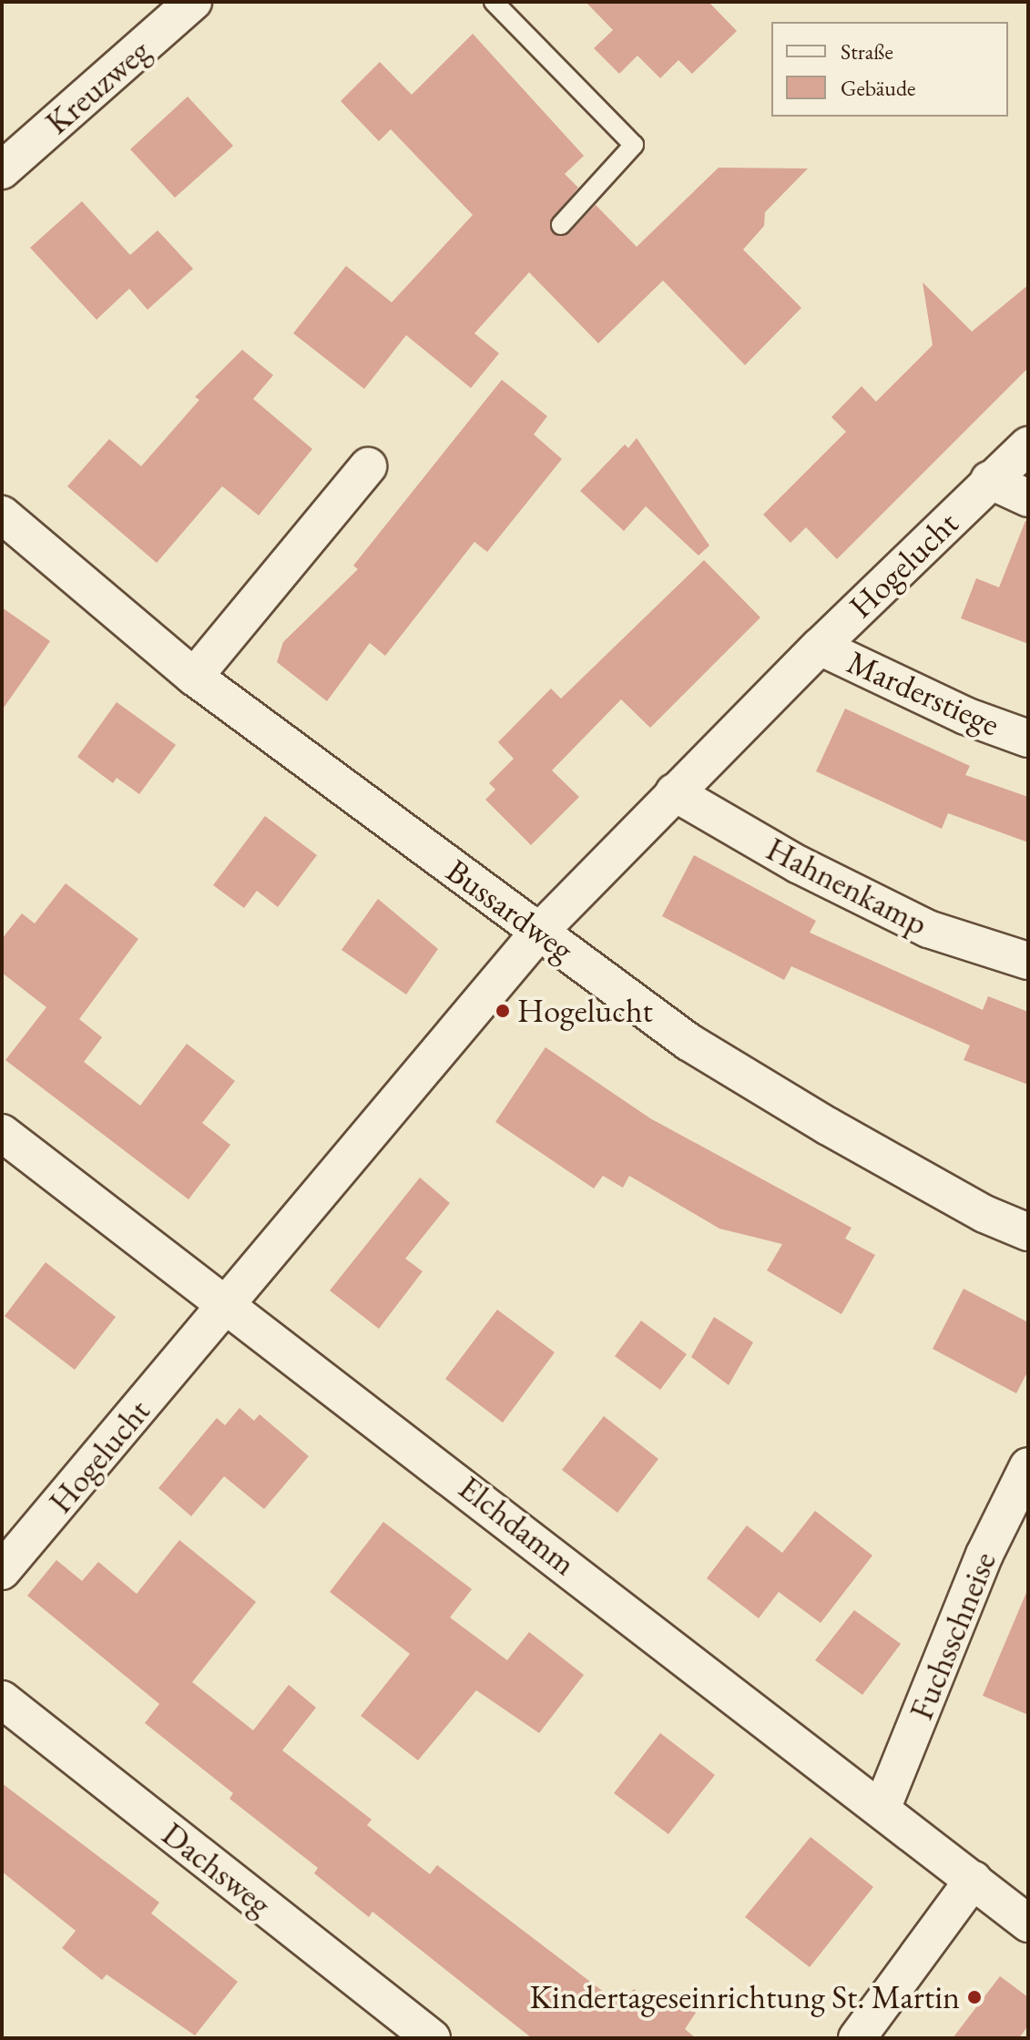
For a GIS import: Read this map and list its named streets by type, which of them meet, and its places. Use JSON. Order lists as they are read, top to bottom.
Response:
{
  "streets": {
    "street": [
      "Kreuzweg",
      "Hogelucht",
      "Marderstiege",
      "Hahnenkamp",
      "Bussardweg",
      "Elchdamm",
      "Fuchsschneise",
      "Dachsweg"
    ]
  },
  "crossings": [
    ["Hogelucht", "Marderstiege"],
    ["Hogelucht", "Hahnenkamp"],
    ["Hogelucht", "Bussardweg"],
    ["Hogelucht", "Elchdamm"],
    ["Elchdamm", "Fuchsschneise"]
  ],
  "places": ["Hogelucht", "Kindertageseinrichtung St. Martin"],
  "legend": ["Straße", "Gebäude"]
}
